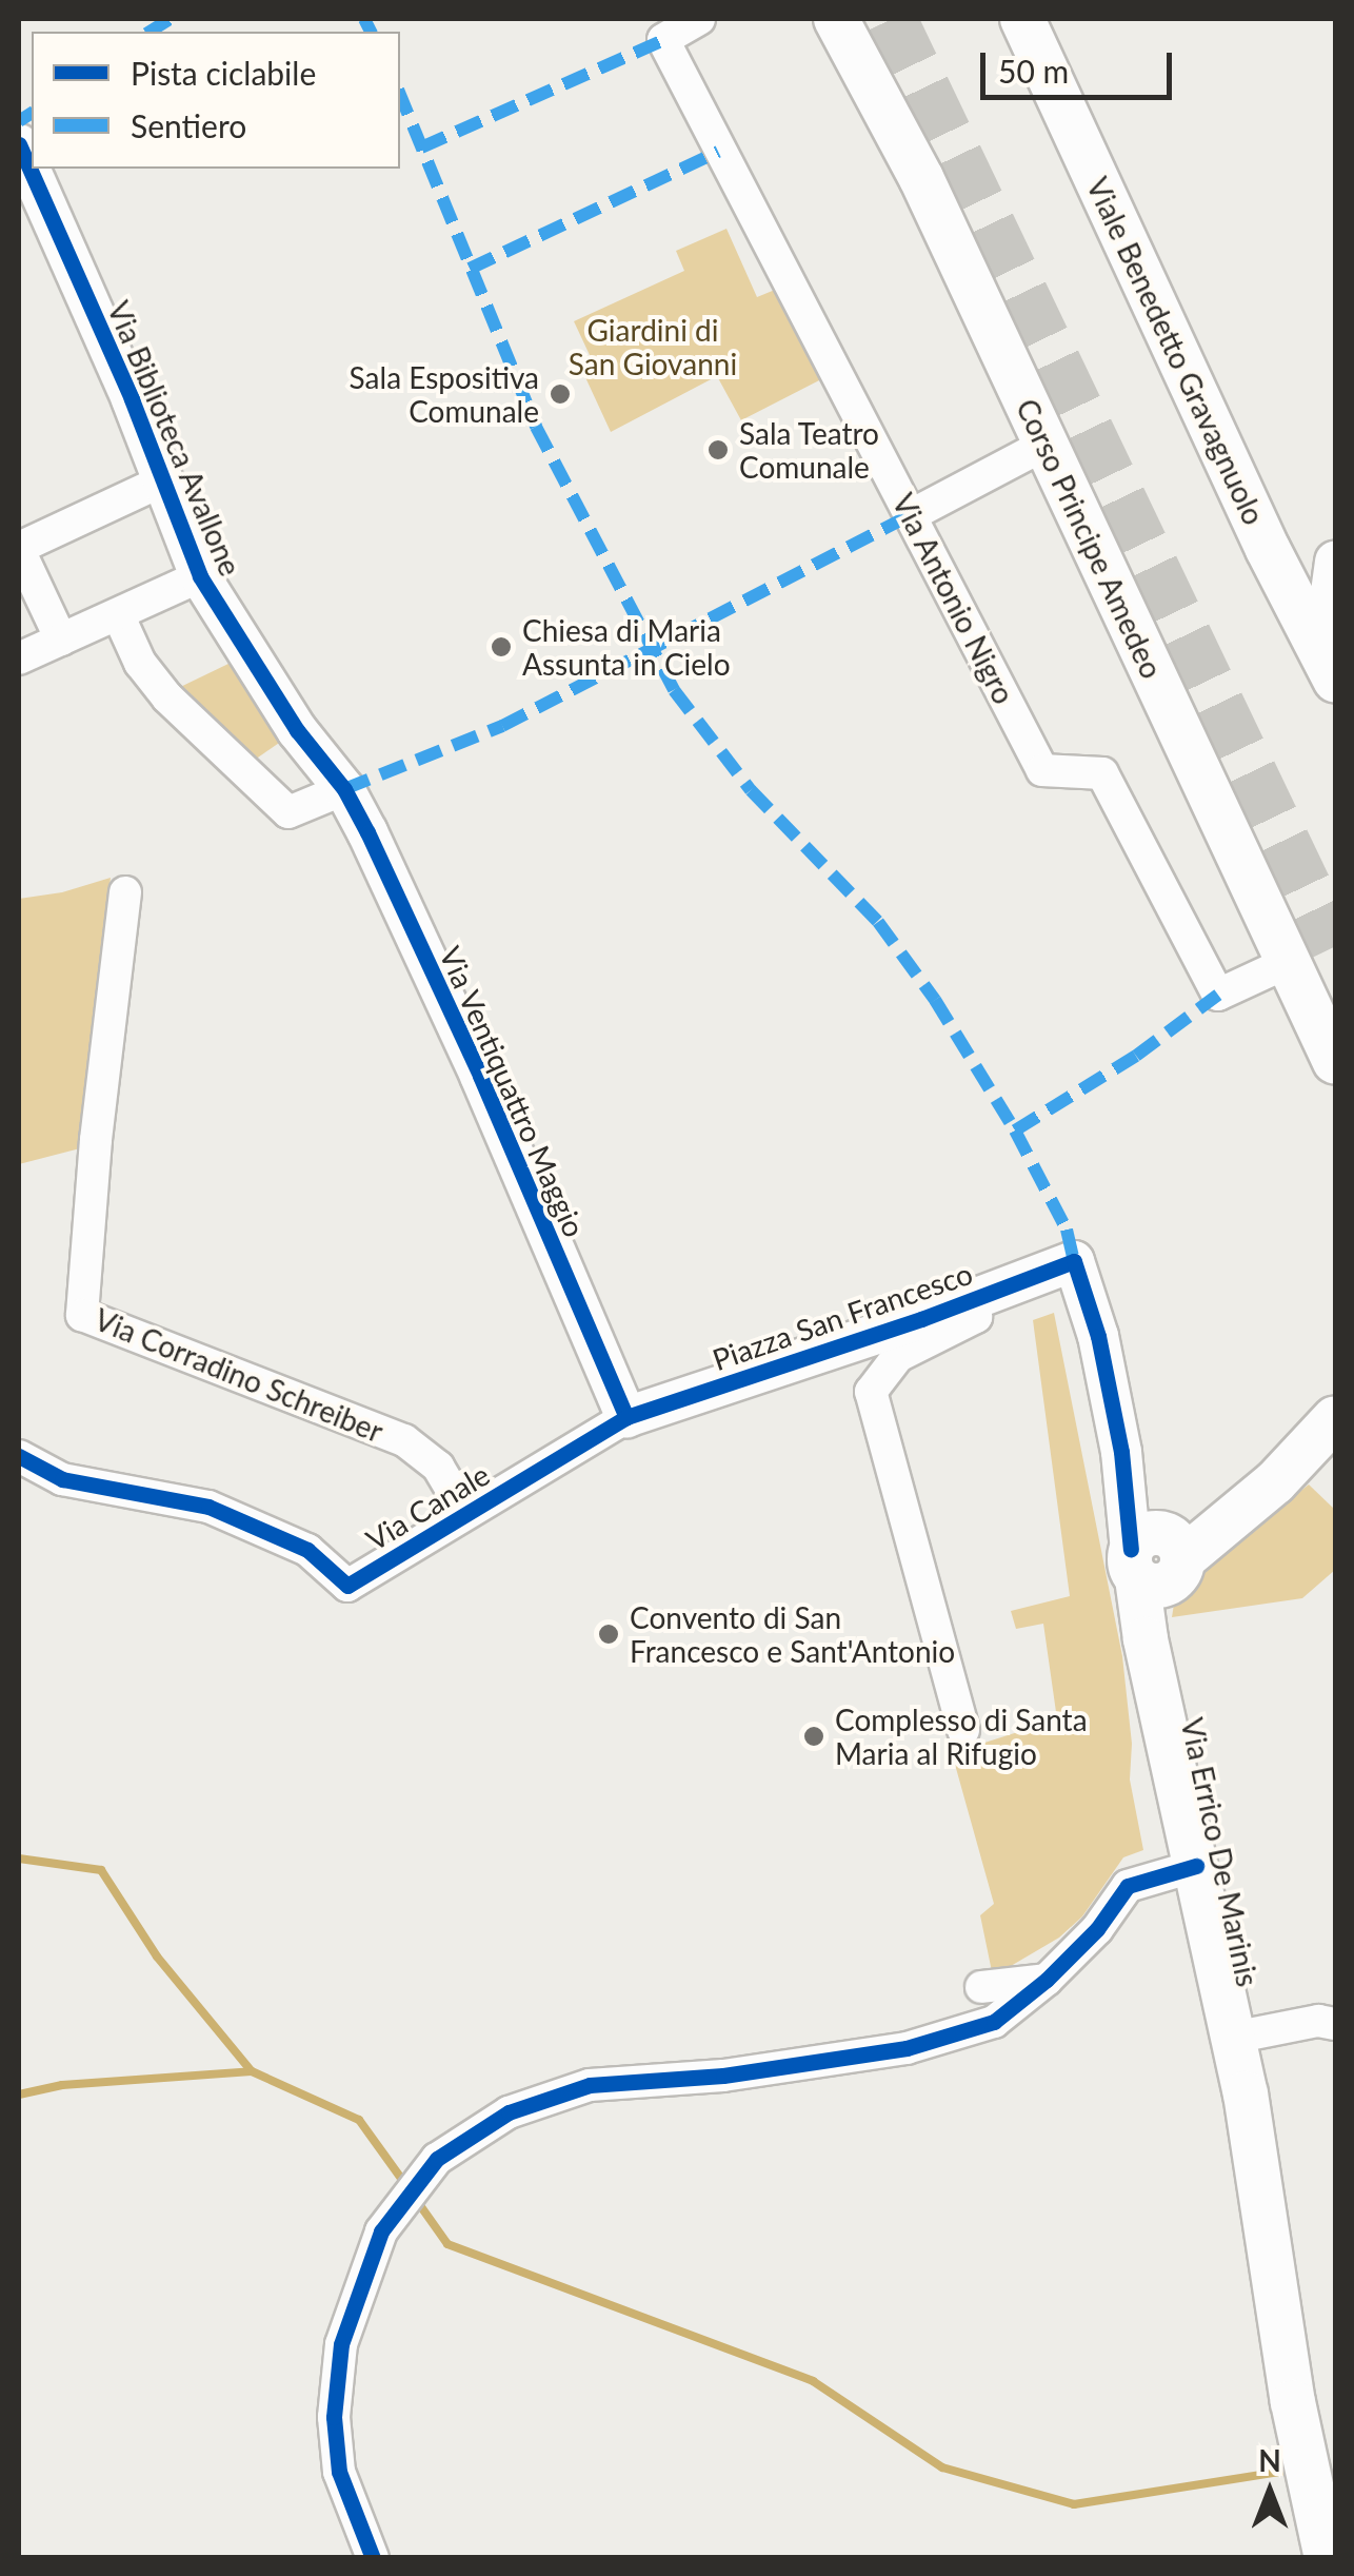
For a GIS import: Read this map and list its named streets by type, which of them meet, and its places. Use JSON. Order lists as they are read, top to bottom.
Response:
{
  "streets": {
    "main road": ["Viale Benedetto Gravagnuolo", "Corso Principe Amedeo", "Via Errico De Marinis"],
    "street": [
      "Via Biblioteca Avallone",
      "Via Antonio Nigro",
      "Via Ventiquattro Maggio",
      "Piazza San Francesco",
      "Via Corradino Schreiber",
      "Via Canale"
    ]
  },
  "crossings": [
    ["Via Biblioteca Avallone", "Via Ventiquattro Maggio"],
    ["Corso Principe Amedeo", "Via Antonio Nigro"],
    ["Via Ventiquattro Maggio", "Piazza San Francesco"],
    ["Via Ventiquattro Maggio", "Via Canale"],
    ["Piazza San Francesco", "Via Canale"],
    ["Piazza San Francesco", "Via Errico De Marinis"],
    ["Via Corradino Schreiber", "Via Canale"]
  ],
  "parks": ["Giardini di San Giovanni"],
  "places": [
    "Sala Espositiva Comunale",
    "Sala Teatro Comunale",
    "Chiesa di Maria Assunta in Cielo",
    "Convento di San Francesco e Sant'Antonio",
    "Complesso di Santa Maria al Rifugio"
  ],
  "legend": ["Pista ciclabile", "Sentiero"],
  "scale_bar": "50 m",
  "north": "top"
}
